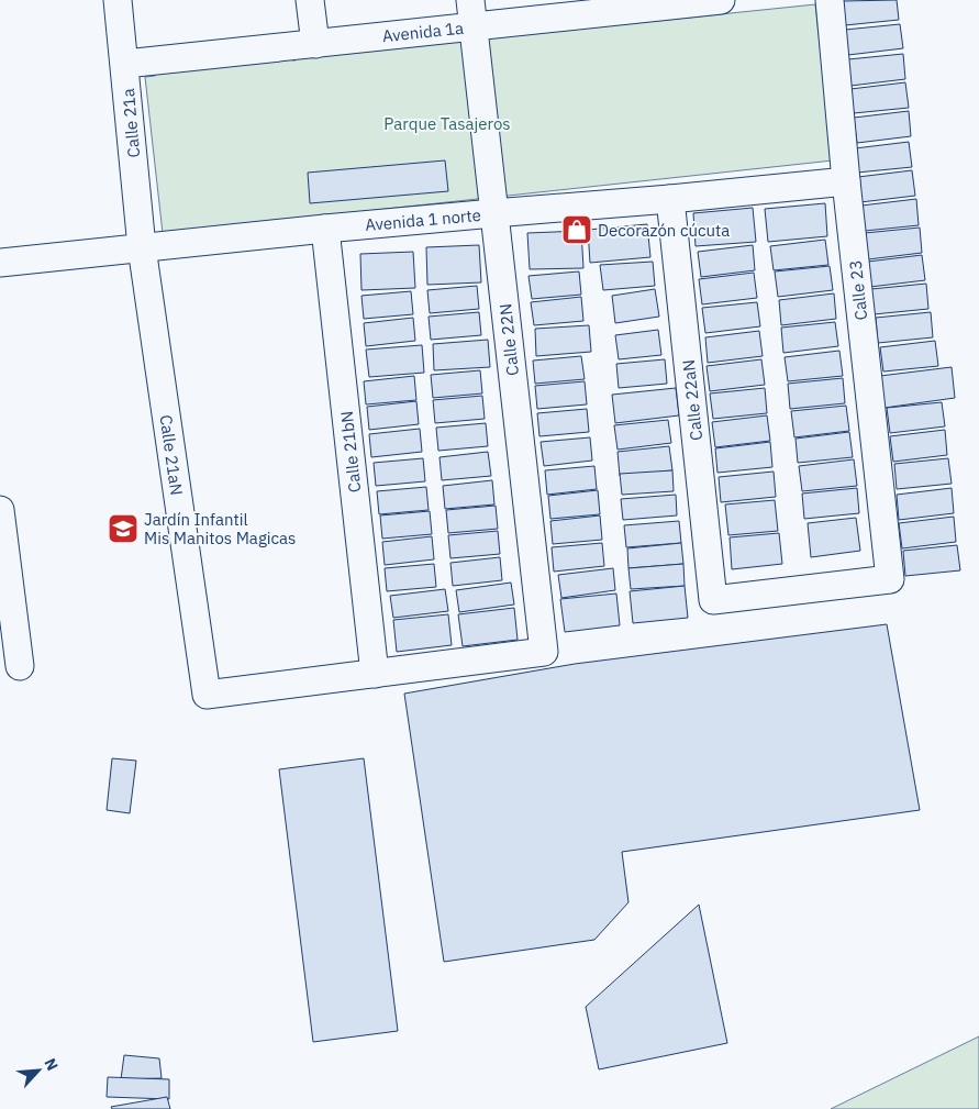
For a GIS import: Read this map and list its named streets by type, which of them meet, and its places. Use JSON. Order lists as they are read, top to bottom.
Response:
{
  "streets": {
    "street": [
      "Avenida 1a",
      "Calle 21a",
      "Avenida 1 norte",
      "Calle 23",
      "Calle 22N",
      "Calle 22aN",
      "Calle 21bN",
      "Calle 21aN"
    ]
  },
  "crossings": [
    ["Avenida 1a", "Calle 21a"],
    ["Avenida 1a", "Calle 22N"],
    ["Calle 21a", "Avenida 1 norte"],
    ["Calle 21a", "Calle 21aN"],
    ["Avenida 1 norte", "Calle 23"],
    ["Avenida 1 norte", "Calle 22N"],
    ["Avenida 1 norte", "Calle 22aN"],
    ["Avenida 1 norte", "Calle 21bN"],
    ["Avenida 1 norte", "Calle 21aN"],
    ["Calle 23", "Calle 22aN"],
    ["Calle 22N", "Calle 21bN"],
    ["Calle 22N", "Calle 21aN"],
    ["Calle 21bN", "Calle 21aN"]
  ],
  "parks": ["Parque Tasajeros"],
  "places": {
    "shop": ["Decorazón cúcuta"],
    "school or university": ["Jardín Infantil Mis Manitos Magicas"]
  },
  "north": "top right"
}
